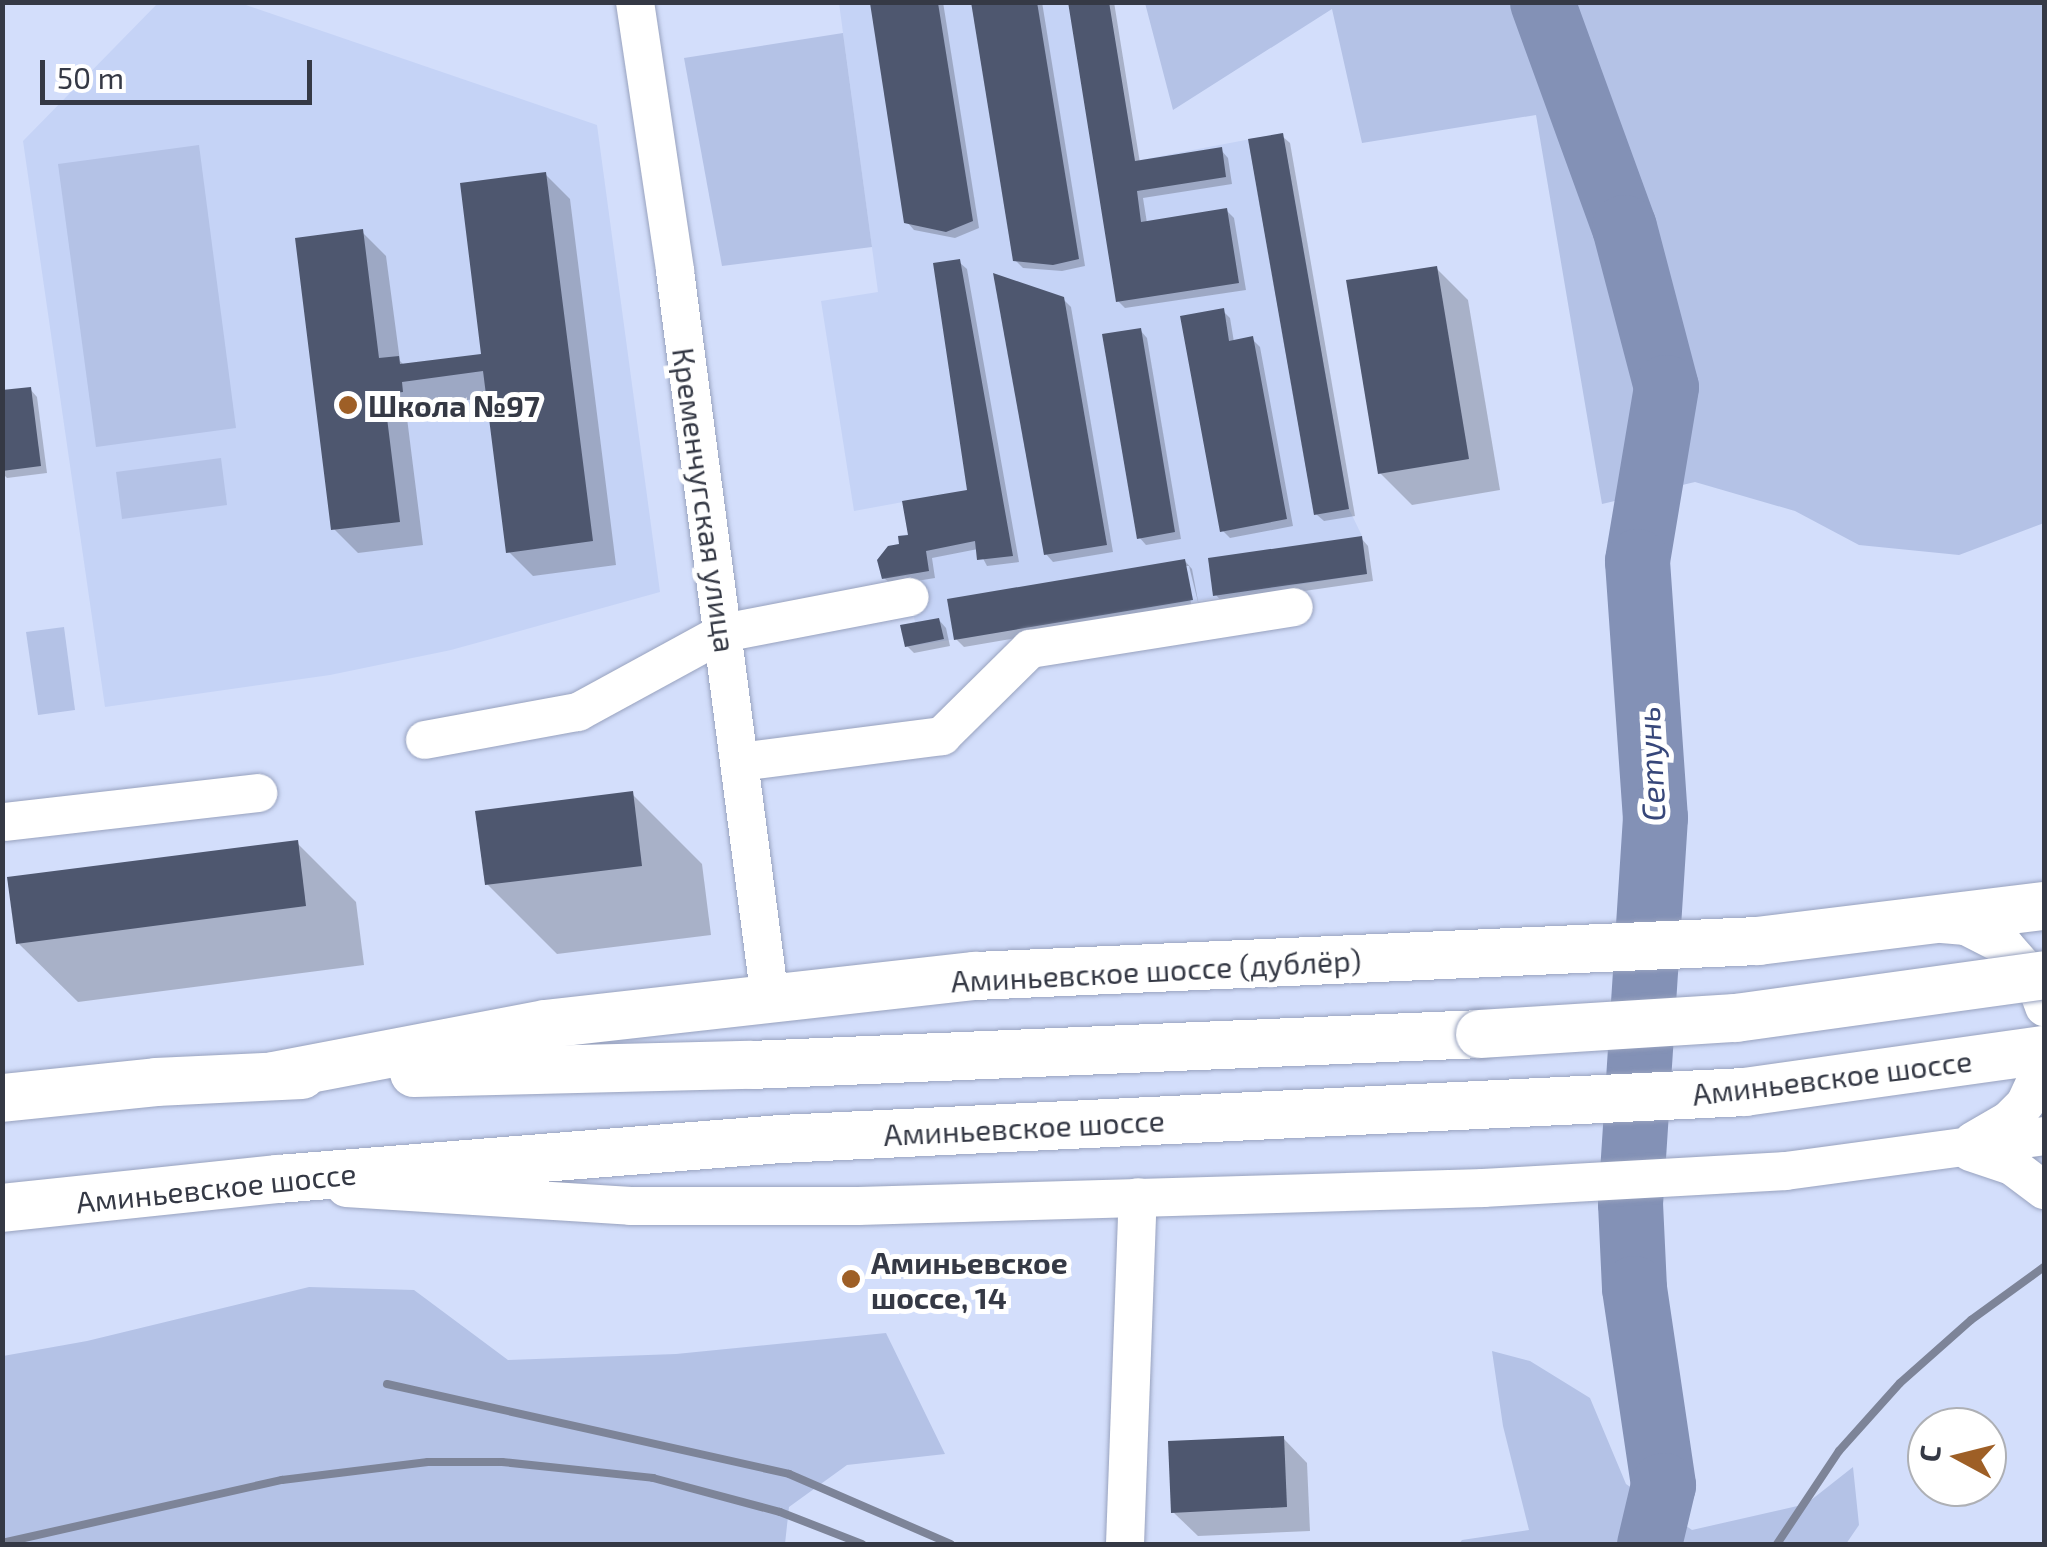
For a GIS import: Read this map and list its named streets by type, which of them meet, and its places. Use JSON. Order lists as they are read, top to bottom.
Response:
{
  "streets": {
    "main road": ["Аминьевское шоссе (дублёр)", "Аминьевское шоссе"],
    "street": ["Кременчугская улица"]
  },
  "crossings": [
    ["Кременчугская улица", "Аминьевское шоссе (дублёр)"]
  ],
  "water": ["Сетунь"],
  "places": ["Школа №97", "Аминьевское шоссе, 14"],
  "scale_bar": "50 m",
  "north": "left"
}
